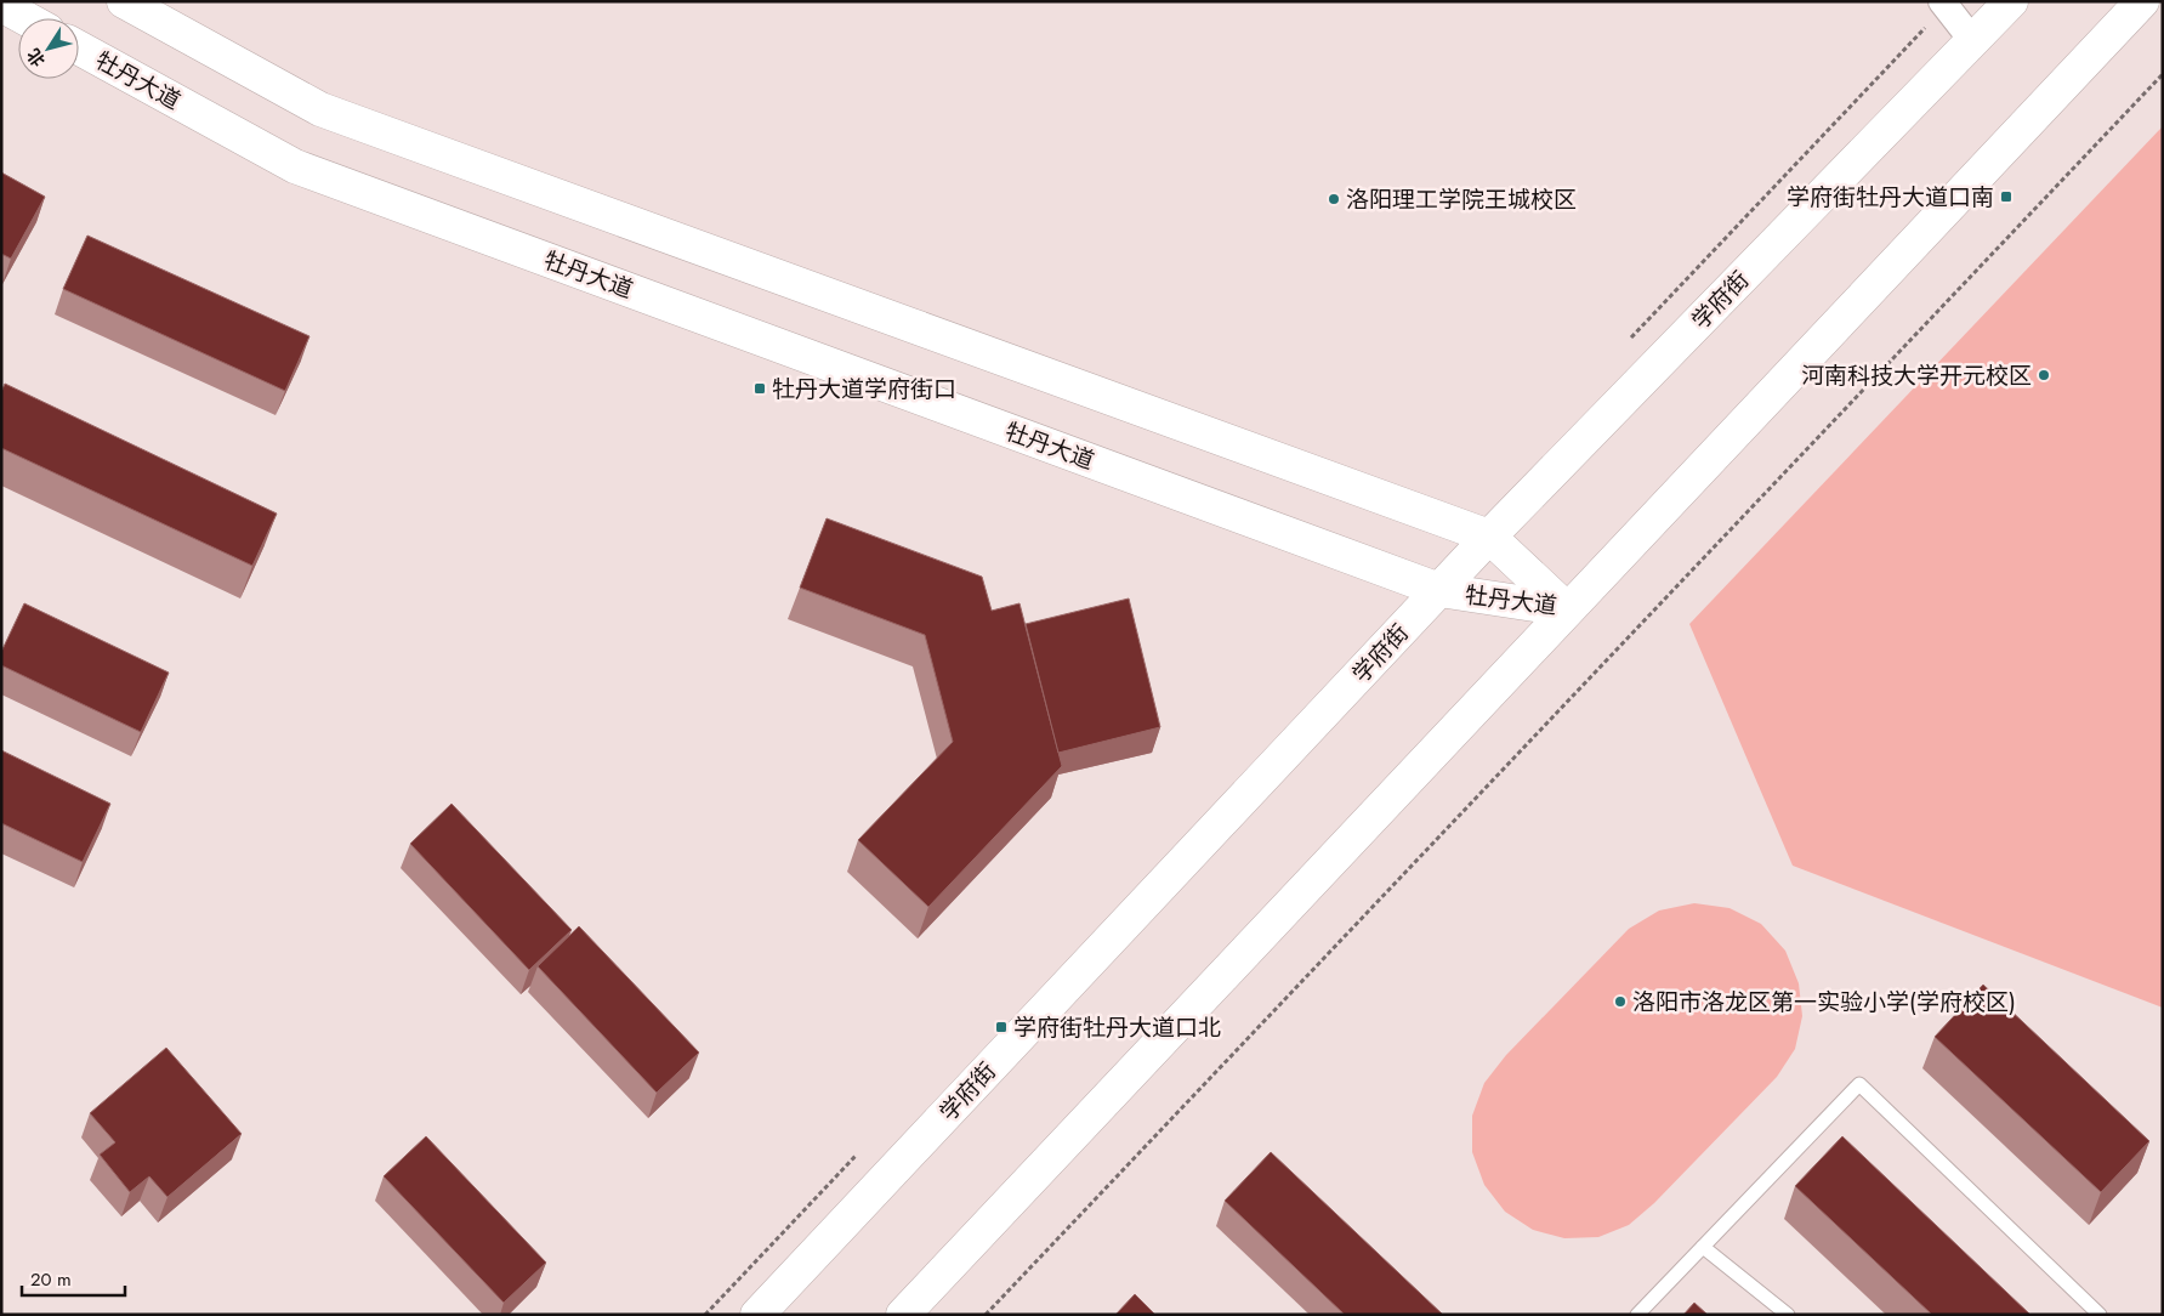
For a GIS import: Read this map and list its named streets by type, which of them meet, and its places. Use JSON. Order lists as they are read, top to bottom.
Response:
{
  "streets": {
    "main road": ["牡丹大道", "学府街"]
  },
  "crossings": [
    ["牡丹大道", "学府街"]
  ],
  "places": {
    "transit": ["学府街牡丹大道口南", "牡丹大道学府街口", "学府街牡丹大道口北"],
    "other": ["洛阳理工学院王城校区", "河南科技大学开元校区", "洛阳市洛龙区第一实验小学(学府校区)"]
  },
  "scale_bar": "20 m",
  "north": "bottom left"
}
